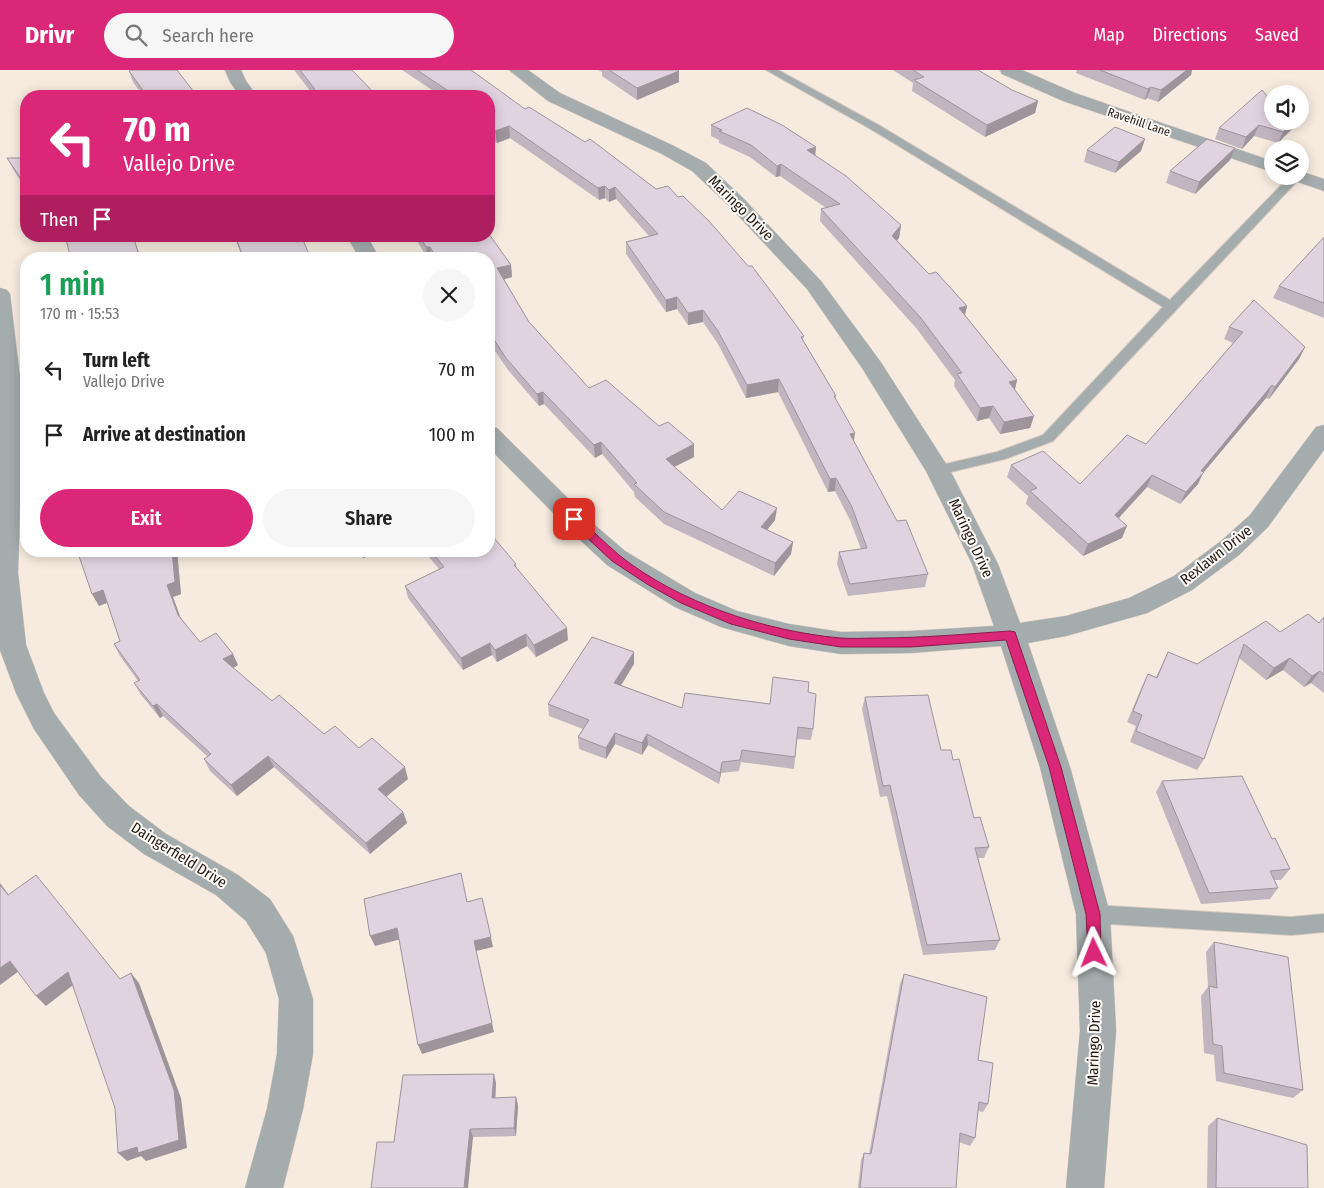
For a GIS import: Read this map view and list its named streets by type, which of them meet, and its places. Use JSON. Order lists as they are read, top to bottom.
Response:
{
  "streets": {
    "street": [
      "Ravehill Lane",
      "Maringo Drive",
      "Rexlawn Drive",
      "Daingerfield Drive"
    ]
  },
  "crossings": [
    ["Maringo Drive", "Rexlawn Drive"]
  ],
  "page": {
    "header": "Drivr",
    "search": "Search here",
    "nav": ["Map", "Directions", "Saved"],
    "turn": ["70 m", "Vallejo Drive"],
    "then": "Then",
    "heading": ["1 min", "170 m · 15:53"],
    "list": [
      {
        "name": "Turn left",
        "note": "Vallejo Drive",
        "value": "70 m"
      },
      {
        "name": "Arrive at destination",
        "value": "100 m"
      }
    ],
    "buttons": ["Exit", "Share"]
  }
}
